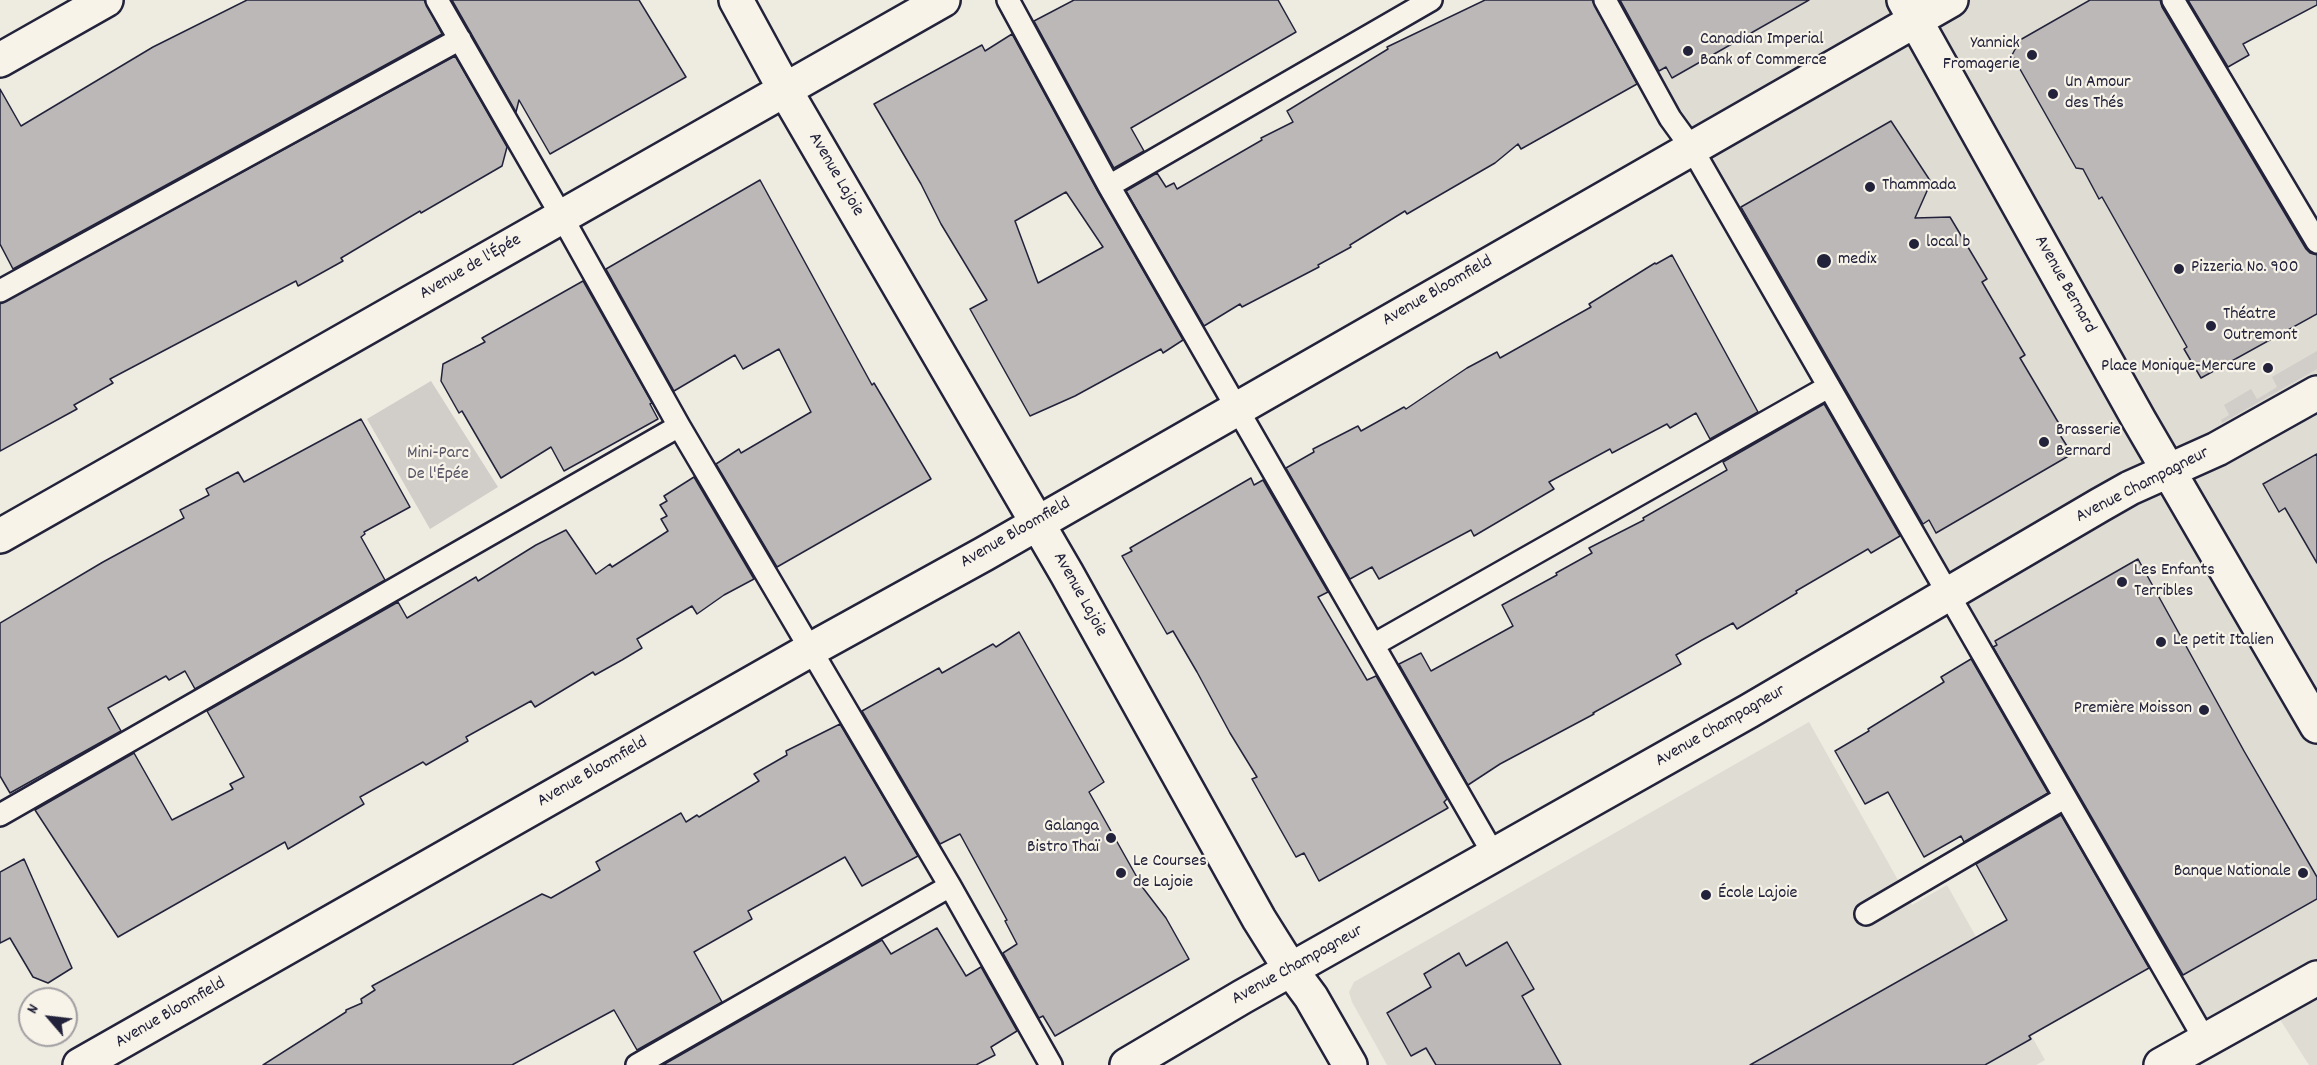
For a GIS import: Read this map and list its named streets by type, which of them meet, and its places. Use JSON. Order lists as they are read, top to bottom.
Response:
{
  "streets": {
    "street": [
      "Avenue Lajoie",
      "Avenue de l'Épée",
      "Avenue Bernard",
      "Avenue Bloomfield",
      "Avenue Champagneur"
    ]
  },
  "crossings": [
    ["Avenue Lajoie", "Avenue de l'Épée"],
    ["Avenue Lajoie", "Avenue Bloomfield"],
    ["Avenue Lajoie", "Avenue Champagneur"],
    ["Avenue Bernard", "Avenue Bloomfield"],
    ["Avenue Bernard", "Avenue Champagneur"]
  ],
  "parks": ["Mini-Parc De l'Épée"],
  "places": [
    "Canadian Imperial Bank of Commerce",
    "Yannick Fromagerie",
    "Un Amour des Thés",
    "Thammada",
    "local b",
    "medix",
    "Pizzeria No. 900",
    "Théatre Outremont",
    "Place Monique-Mercure",
    "Brasserie Bernard",
    "Les Enfants Terribles",
    "Le petit Italien",
    "Première Moisson",
    "Galanga Bistro Thaï",
    "Le Courses de Lajoie",
    "Banque Nationale",
    "École Lajoie"
  ],
  "north": "top left"
}
